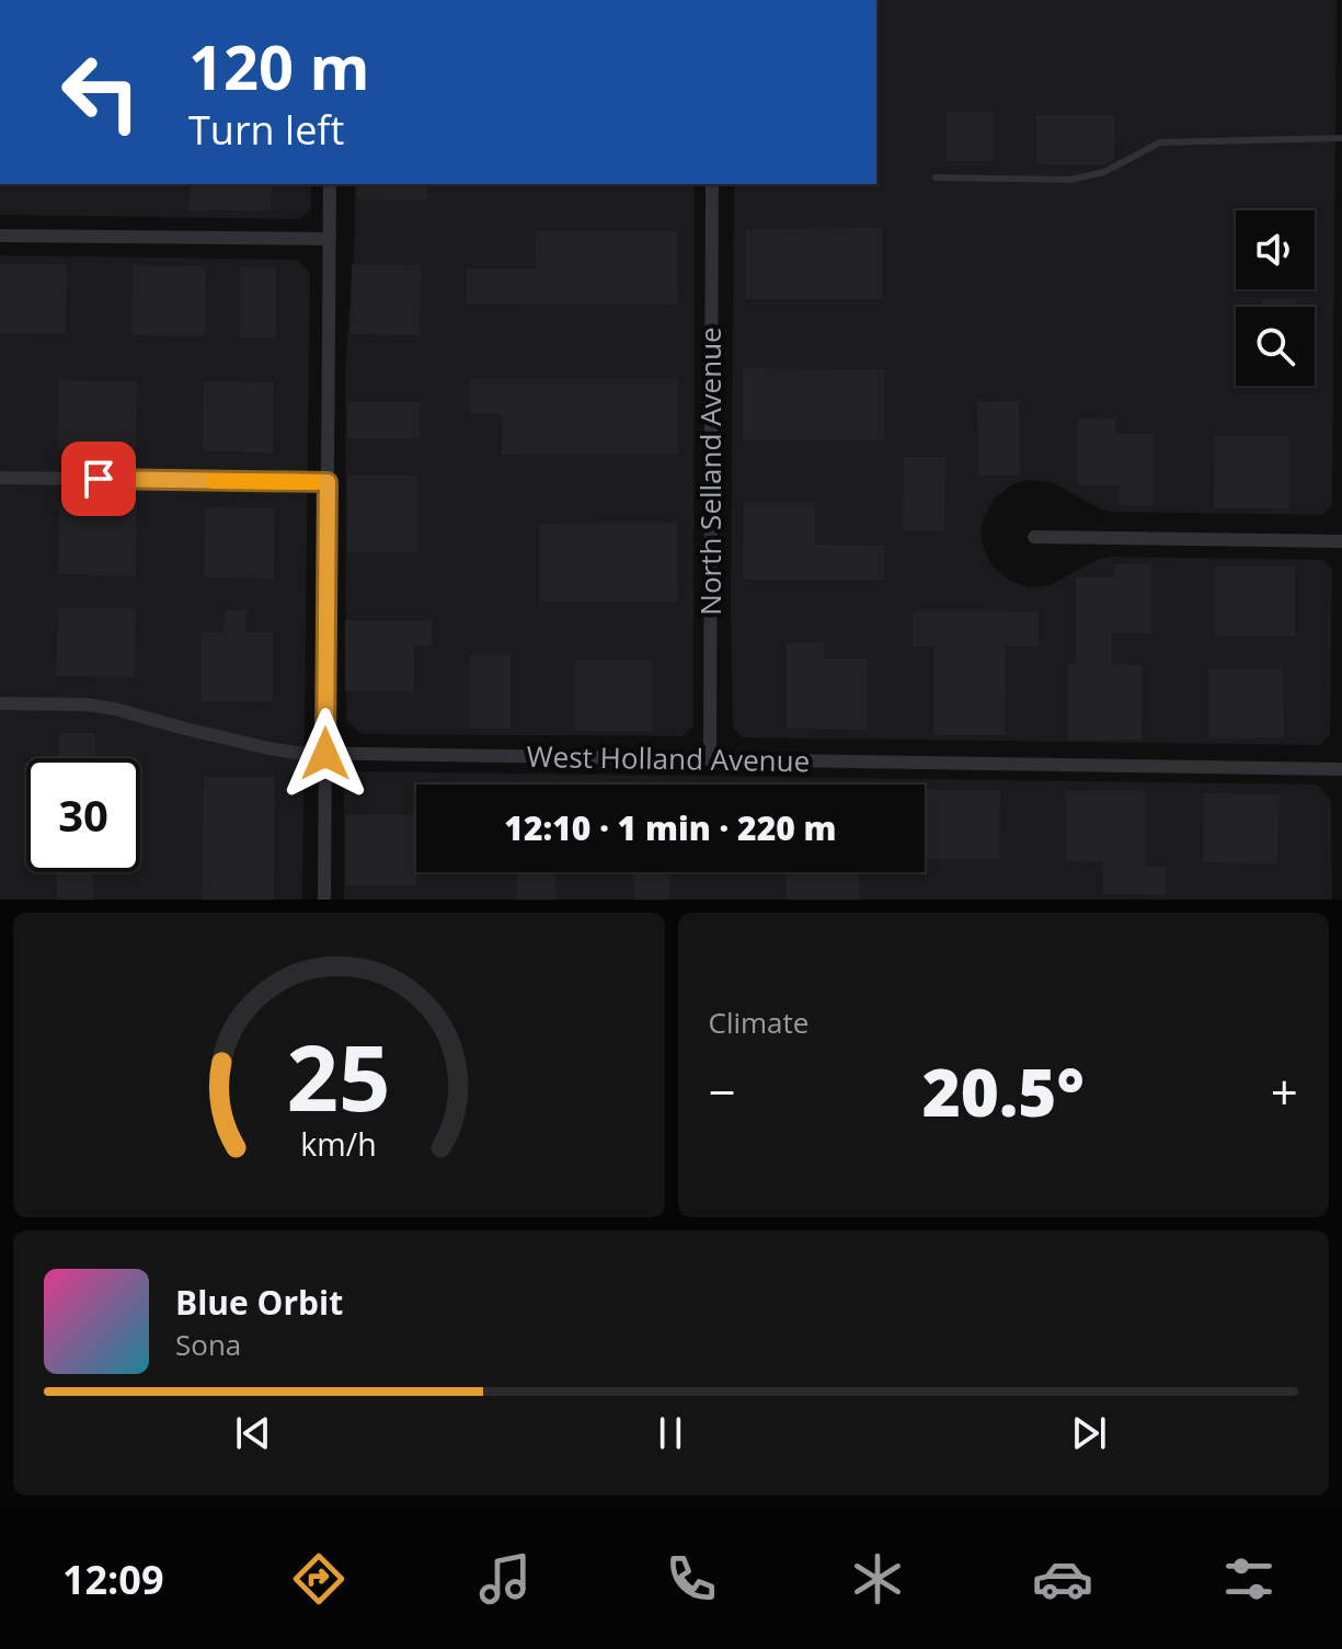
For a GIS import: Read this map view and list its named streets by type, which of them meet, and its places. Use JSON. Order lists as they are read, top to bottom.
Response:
{
  "streets": {
    "street": ["North Selland Avenue", "West Holland Avenue"]
  },
  "crossings": [
    ["North Selland Avenue", "West Holland Avenue"]
  ],
  "page": {
    "turn": ["120 m", "Turn left"],
    "limit": "30",
    "trip": "12:10 · 1 min · 220 m",
    "tile": "Climate",
    "heat": ["−", "20.5°", "+"],
    "song": ["Blue Orbit", "Sona"],
    "tabs": "12:09",
    "gauge": ["25", "km/h"]
  }
}
